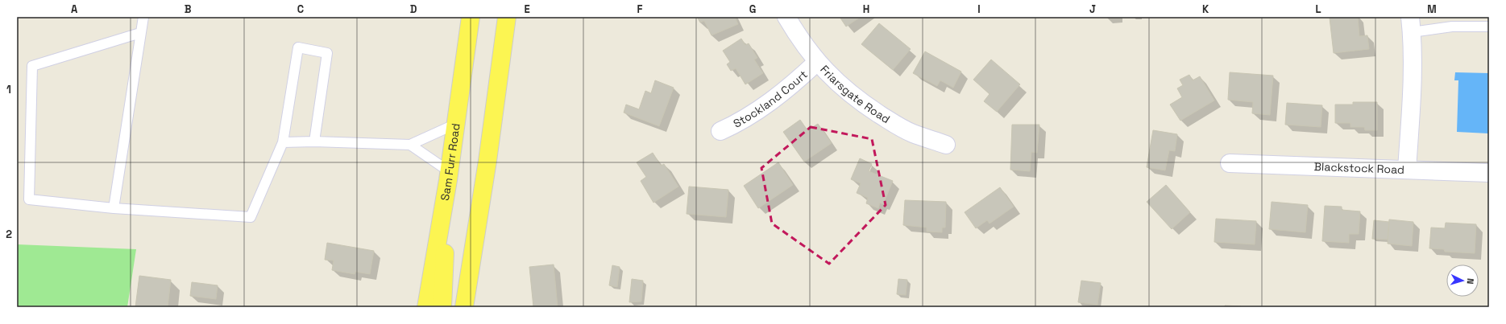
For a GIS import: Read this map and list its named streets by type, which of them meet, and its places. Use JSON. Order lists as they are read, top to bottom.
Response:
{
  "streets": {
    "main road": ["Sam Furr Road"],
    "street": ["Friarsgate Road", "Stockland Court", "Blackstock Road"]
  },
  "crossings": [
    ["Friarsgate Road", "Stockland Court"]
  ],
  "north": "right",
  "grid": {
    "columns": [
      "A",
      "B",
      "C",
      "D",
      "E",
      "F",
      "G",
      "H",
      "I",
      "J",
      "K",
      "L",
      "M"
    ],
    "rows": ["1", "2"]
  }
}
